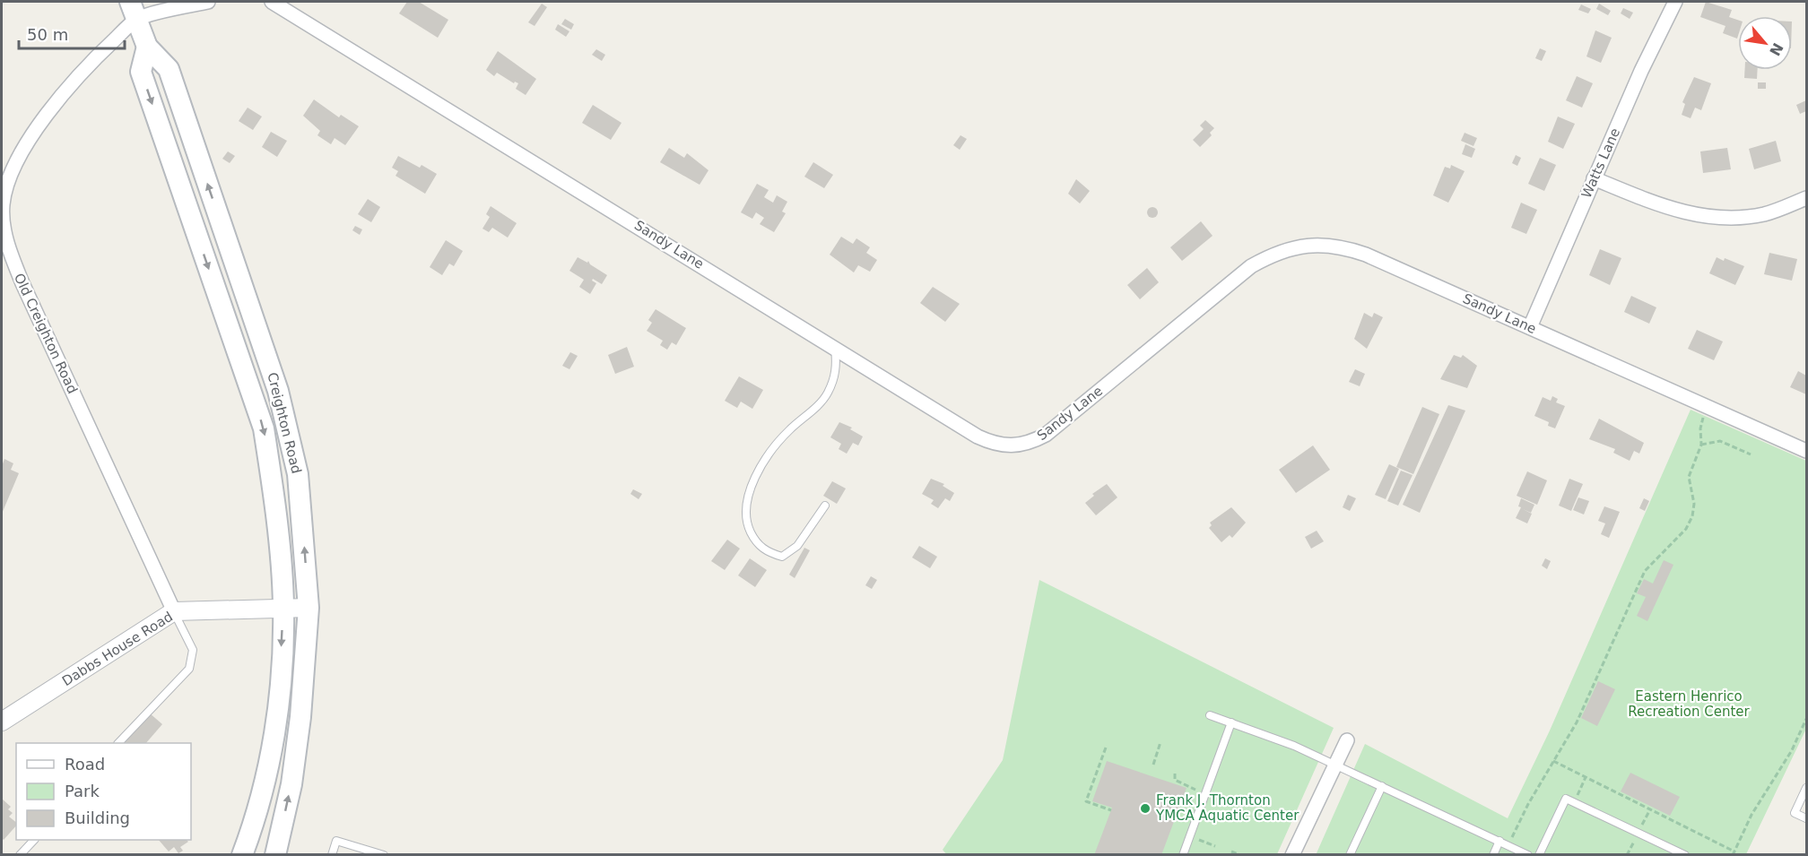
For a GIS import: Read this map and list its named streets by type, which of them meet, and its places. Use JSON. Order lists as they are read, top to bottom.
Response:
{
  "streets": {
    "main road": ["Creighton Road"],
    "street": [
      "Watts Lane",
      "Sandy Lane",
      "Old Creighton Road",
      "Dabbs House Road"
    ]
  },
  "crossings": [
    ["Watts Lane", "Sandy Lane"],
    ["Old Creighton Road", "Creighton Road"],
    ["Old Creighton Road", "Dabbs House Road"],
    ["Creighton Road", "Dabbs House Road"]
  ],
  "parks": ["Eastern Henrico Recreation Center"],
  "places": ["Frank J. Thornton YMCA Aquatic Center"],
  "legend": ["Road", "Park", "Building"],
  "scale_bar": "50 m",
  "north": "bottom right"
}
